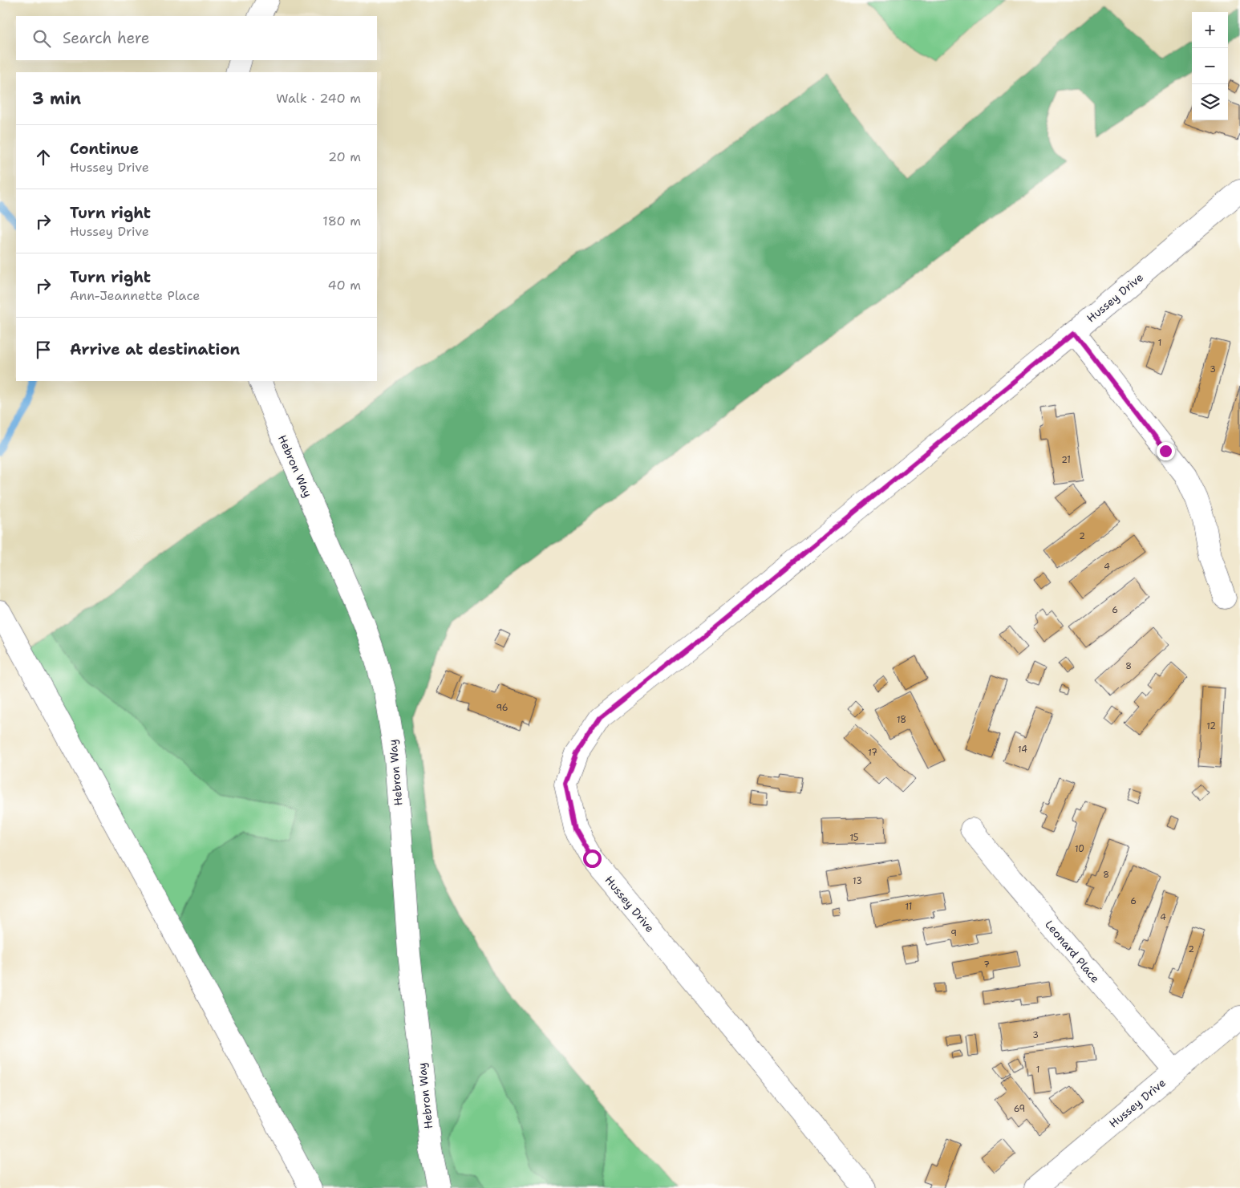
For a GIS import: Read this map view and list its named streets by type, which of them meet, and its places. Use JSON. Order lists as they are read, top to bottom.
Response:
{
  "streets": {
    "street": ["Hussey Drive", "Hebron Way", "Leonard Place"]
  },
  "crossings": [
    ["Hussey Drive", "Leonard Place"]
  ],
  "house_numbers": [
    "1",
    "3",
    "21",
    "2",
    "4",
    "6",
    "8",
    "96",
    "18",
    "12",
    "14",
    "17",
    "15",
    "10",
    "8",
    "13",
    "6",
    "11",
    "4",
    "9",
    "2",
    "7",
    "3",
    "1",
    "69"
  ],
  "page": {
    "map_buttons": ["+", "−"],
    "search": "Search here",
    "heading": ["3 min", "Walk · 240 m"],
    "list": [
      ["Continue", "Hussey Drive", "20 m"],
      ["Turn right", "Hussey Drive", "180 m"],
      ["Turn right", "Ann-Jeannette Place", "40 m"],
      "Arrive at destination"
    ]
  }
}
